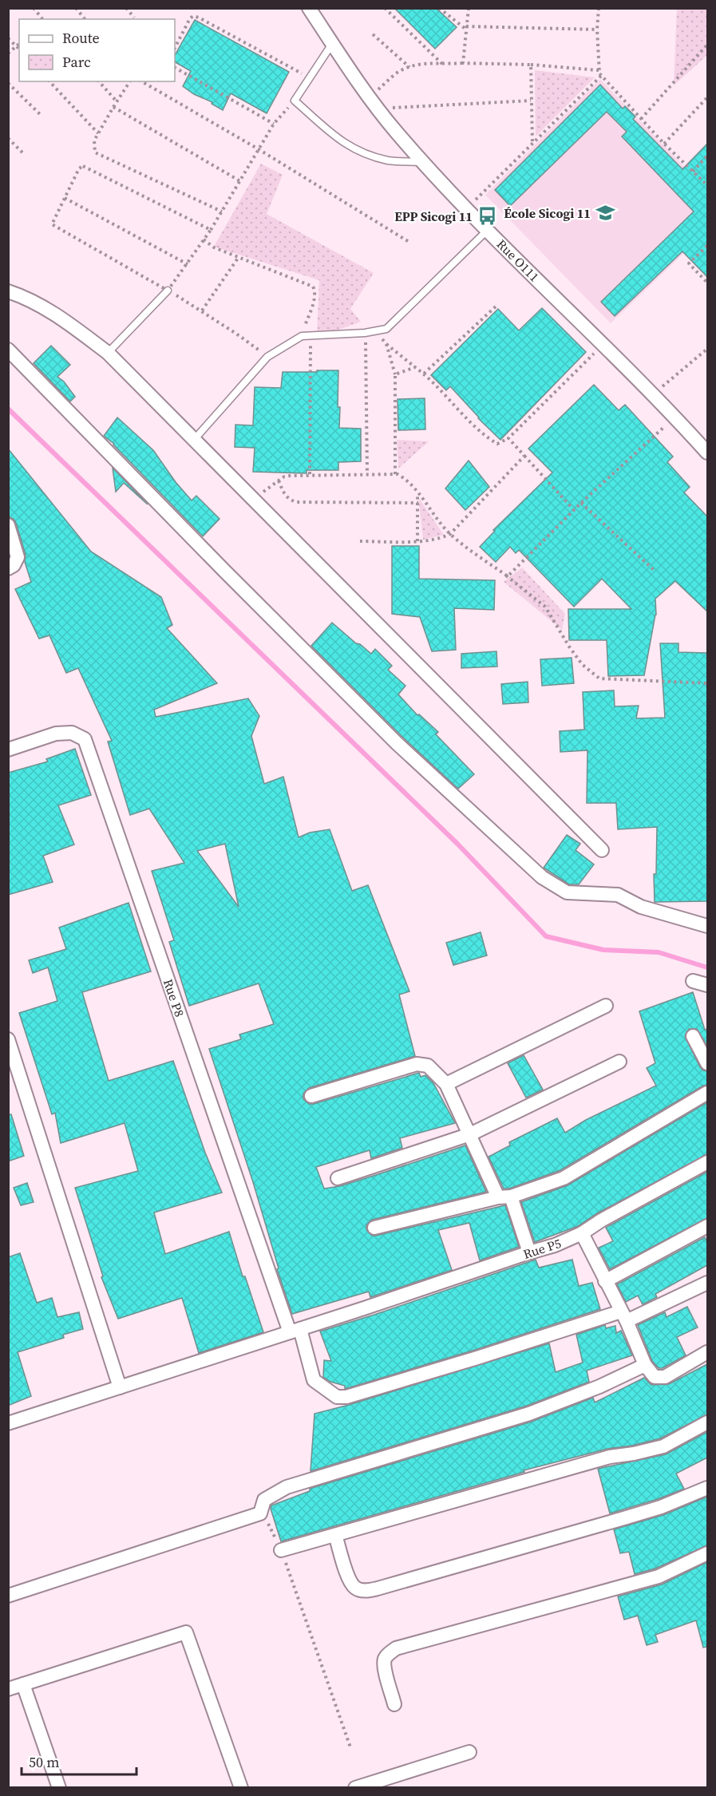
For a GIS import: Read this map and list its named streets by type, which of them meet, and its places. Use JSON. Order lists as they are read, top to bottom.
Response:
{
  "streets": {
    "street": ["Rue O111", "Rue P8", "Rue P5"]
  },
  "crossings": [
    ["Rue P8", "Rue P5"]
  ],
  "places": {
    "school or university": ["École Sicogi 11"],
    "bus stop": ["EPP Sicogi 11"]
  },
  "legend": ["Route", "Parc"],
  "scale_bar": "50 m"
}
